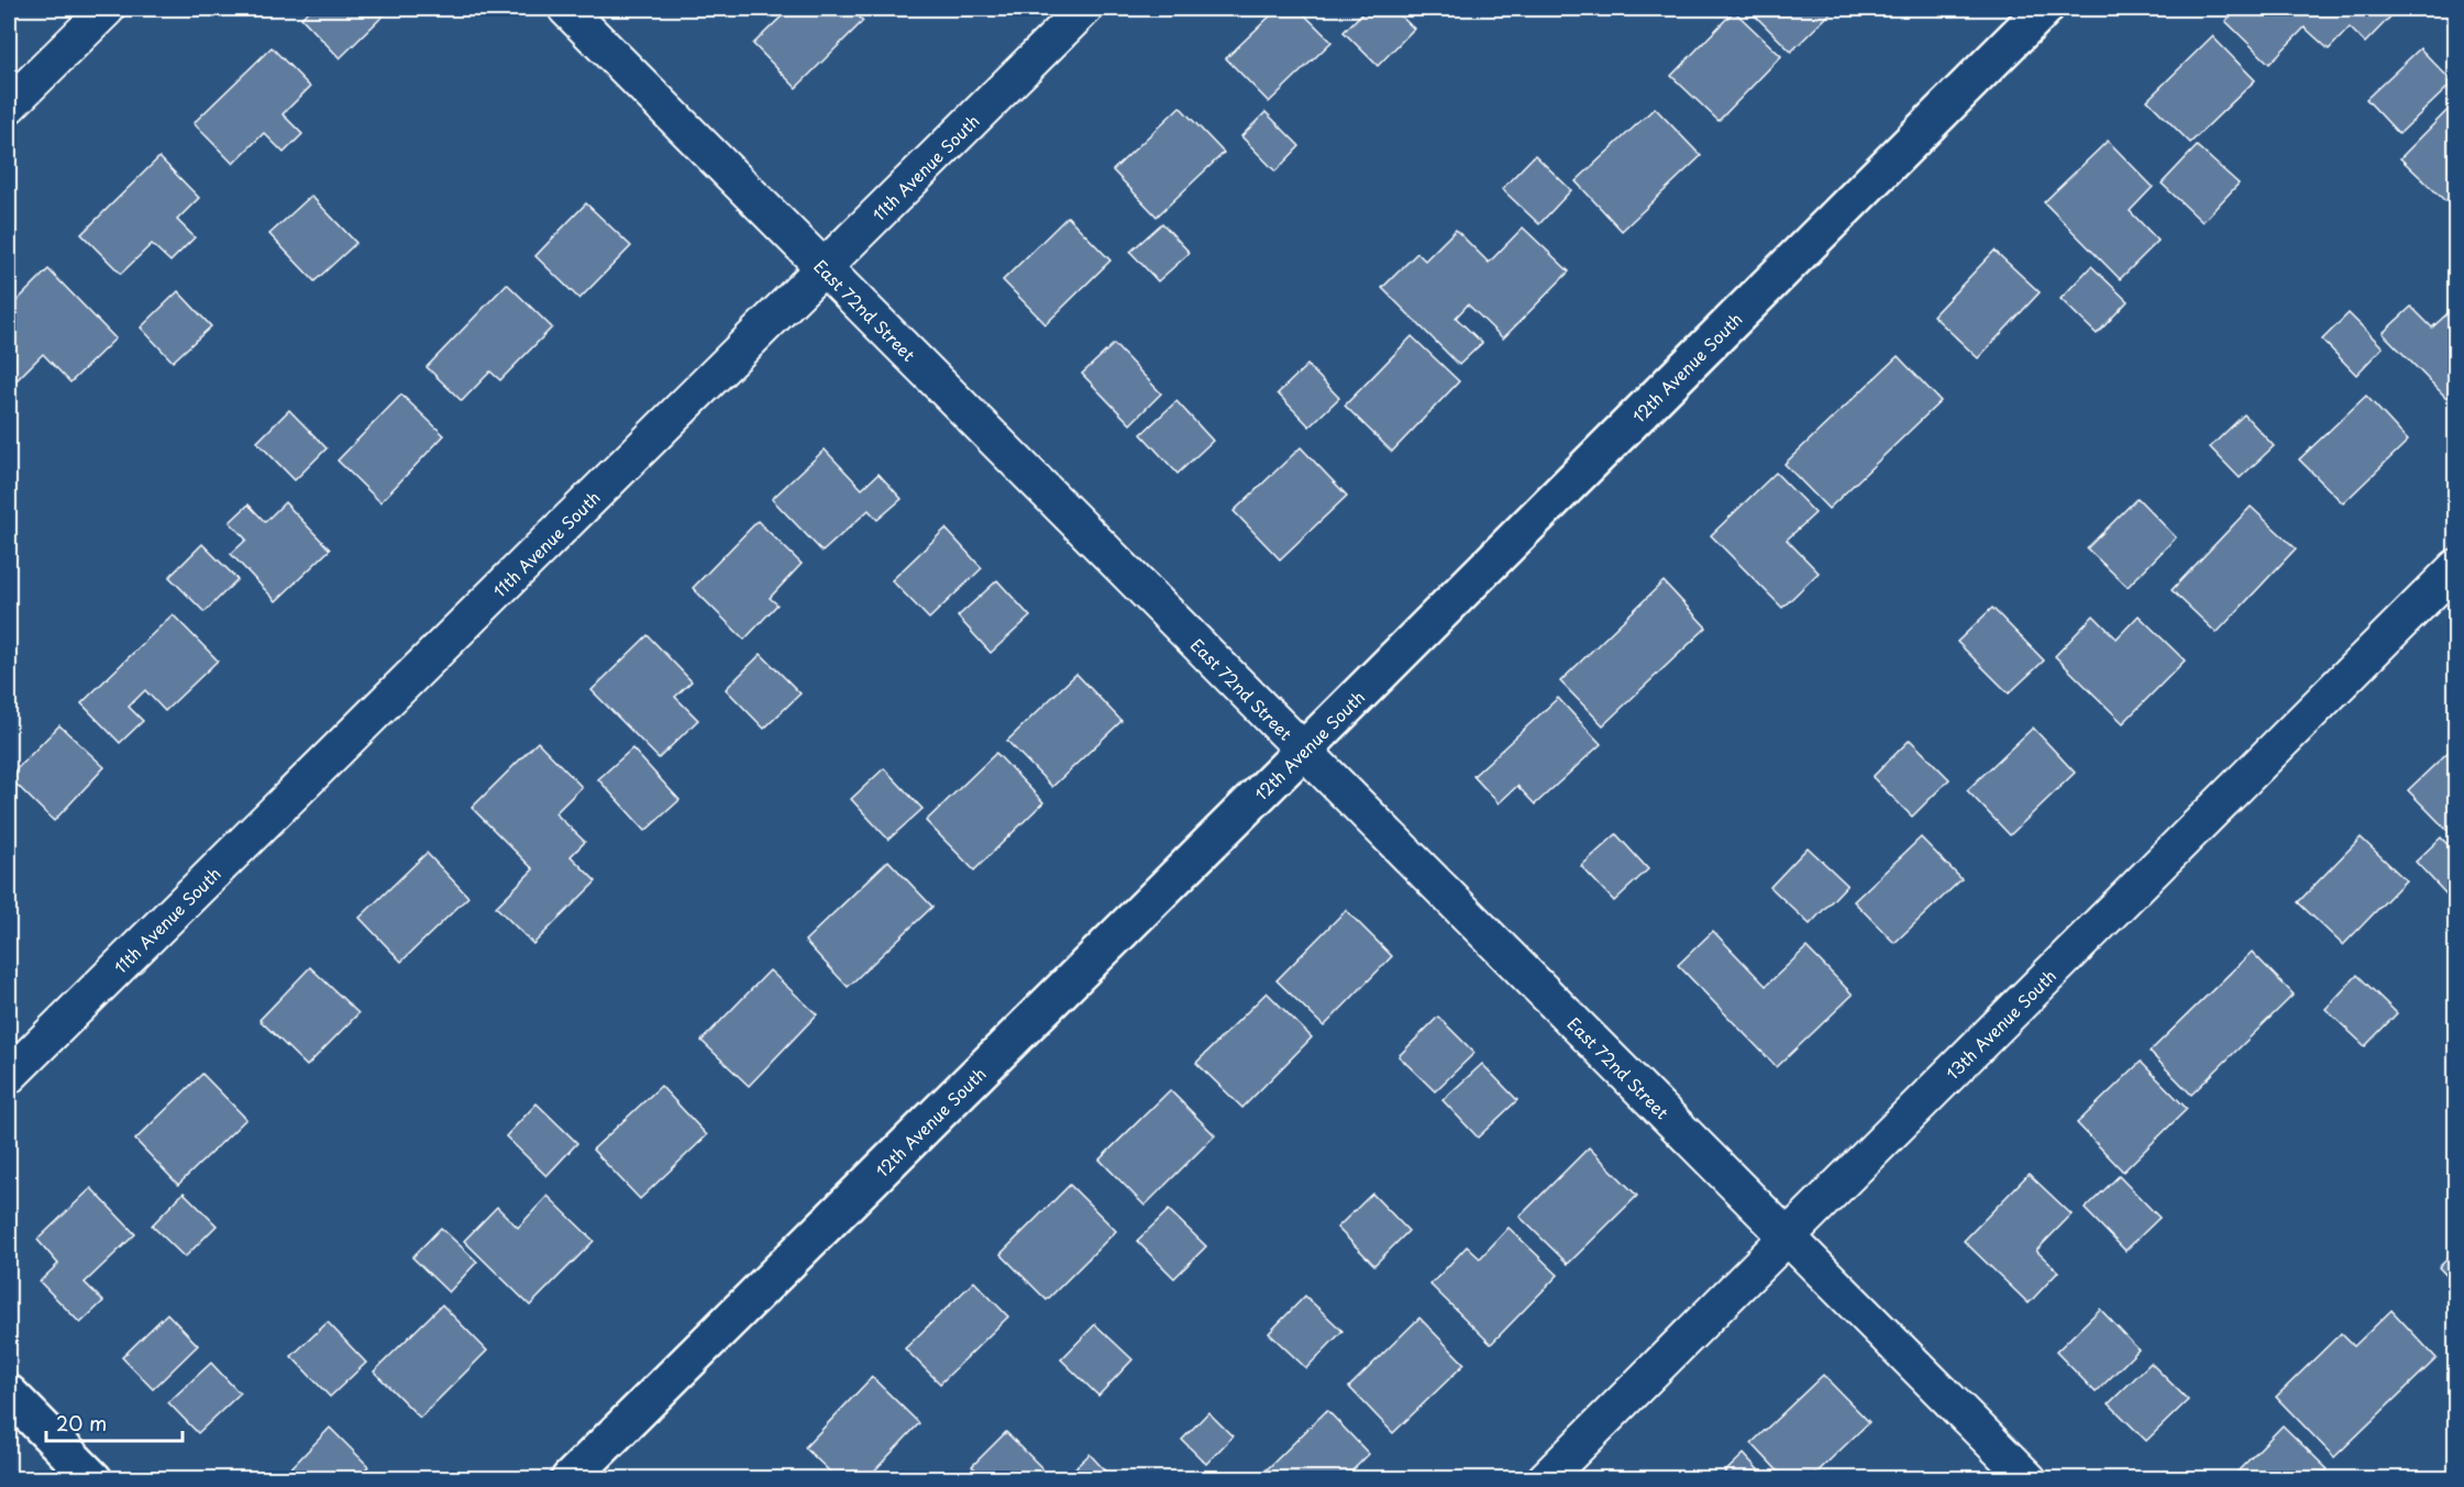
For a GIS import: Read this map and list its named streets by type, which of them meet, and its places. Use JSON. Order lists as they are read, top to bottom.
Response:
{
  "streets": {
    "street": [
      "11th Avenue South",
      "East 72nd Street",
      "12th Avenue South",
      "13th Avenue South"
    ]
  },
  "crossings": [
    ["11th Avenue South", "East 72nd Street"],
    ["East 72nd Street", "12th Avenue South"],
    ["East 72nd Street", "13th Avenue South"]
  ],
  "scale_bar": "20 m"
}
